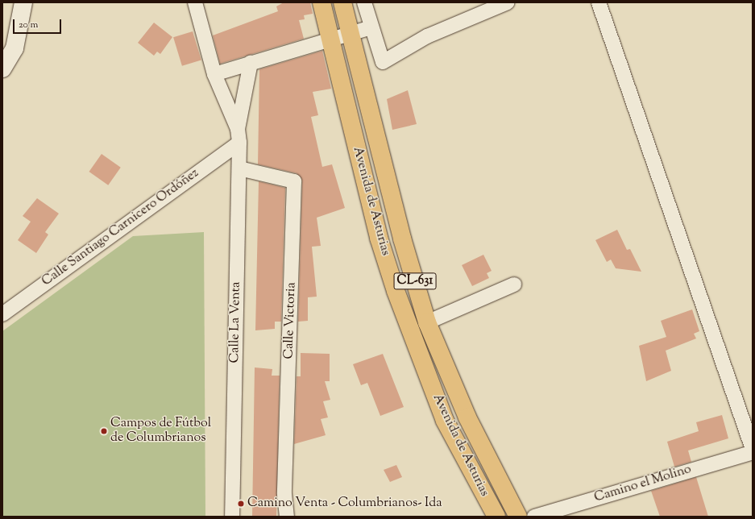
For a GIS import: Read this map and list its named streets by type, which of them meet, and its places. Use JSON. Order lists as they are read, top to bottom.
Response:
{
  "streets": {
    "main road": ["Avenida de Asturias", "CL-631"],
    "street": [
      "Calle Santiago Carnicero Ordóñez",
      "Calle Victoria",
      "Calle La Venta",
      "Camino el Molino"
    ]
  },
  "crossings": [
    ["Calle Santiago Carnicero Ordóñez", "Calle La Venta"],
    ["Calle Victoria", "Calle La Venta"]
  ],
  "places": ["Campos de Fútbol de Columbrianos", "Camino Venta - Columbrianos- Ida"],
  "scale_bar": "20 m"
}
